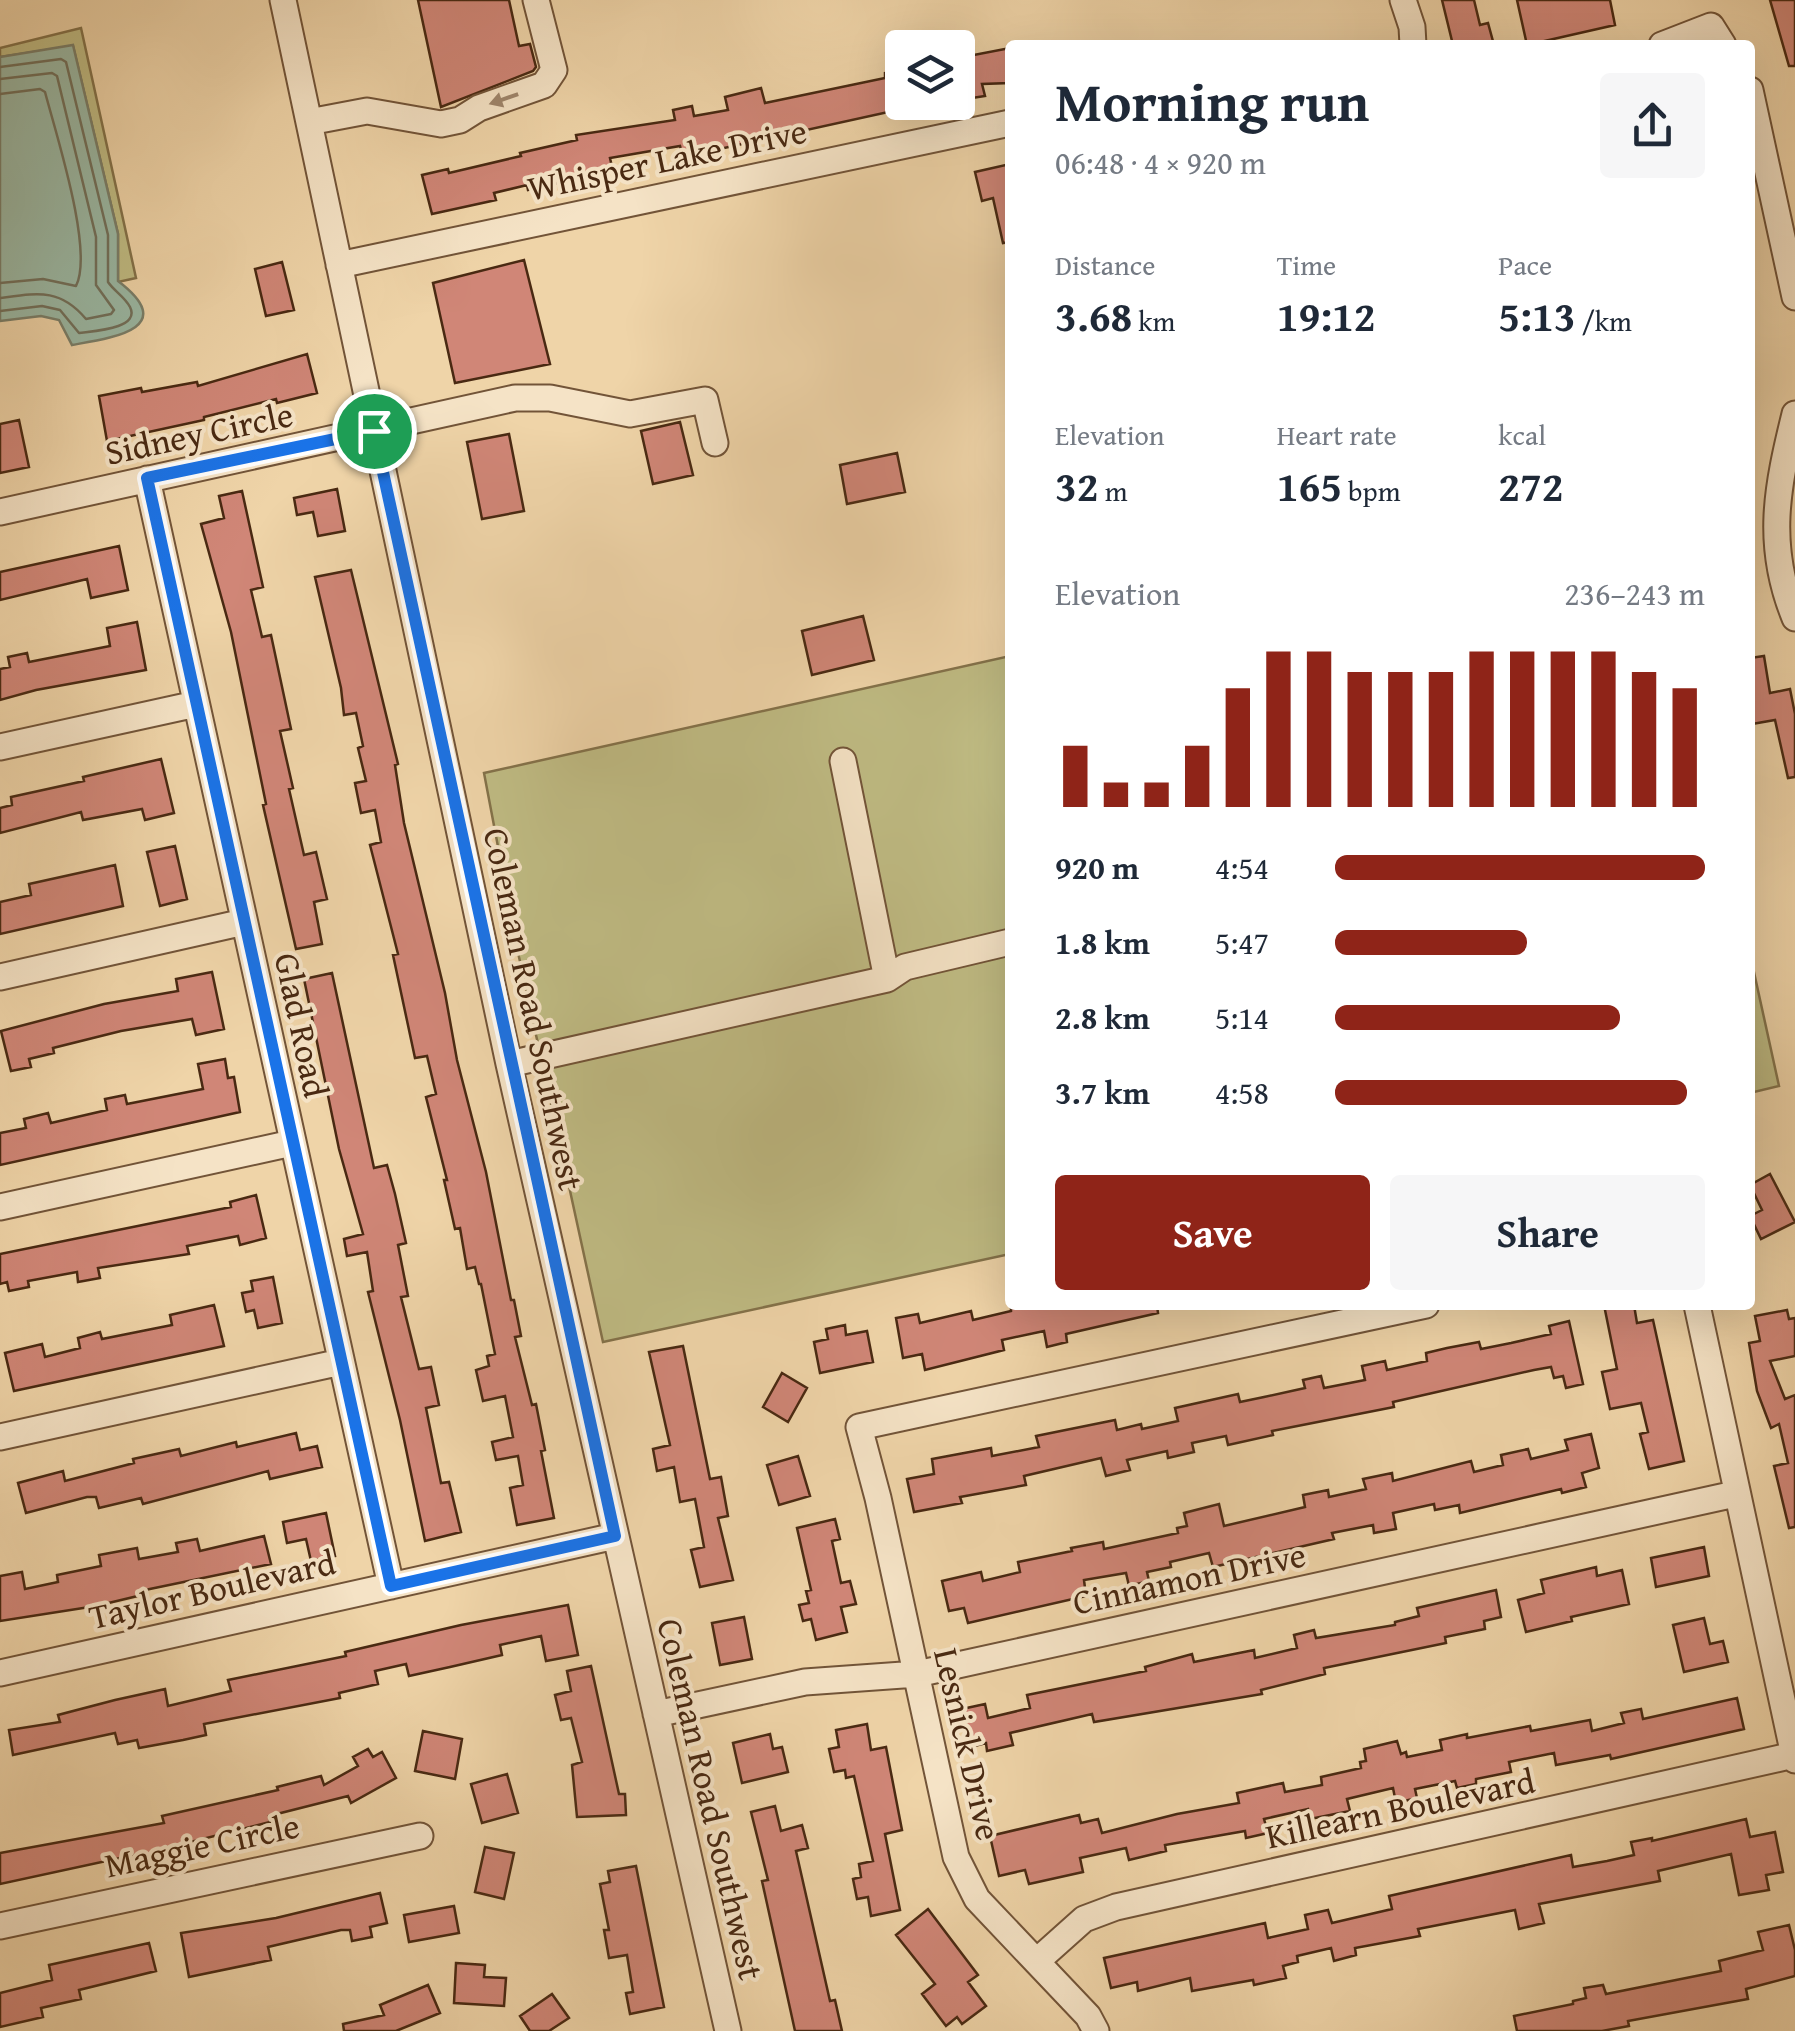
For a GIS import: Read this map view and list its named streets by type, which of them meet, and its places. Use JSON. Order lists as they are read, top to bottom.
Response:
{
  "streets": {
    "street": [
      "Whisper Lake Drive",
      "Sidney Circle",
      "Coleman Road Southwest",
      "Glad Road",
      "Cinnamon Drive",
      "Taylor Boulevard",
      "Lesnick Drive",
      "Killearn Boulevard",
      "Maggie Circle"
    ]
  },
  "crossings": [
    ["Whisper Lake Drive", "Coleman Road Southwest"],
    ["Sidney Circle", "Coleman Road Southwest"],
    ["Sidney Circle", "Glad Road"],
    ["Coleman Road Southwest", "Cinnamon Drive"],
    ["Coleman Road Southwest", "Taylor Boulevard"],
    ["Glad Road", "Taylor Boulevard"],
    ["Cinnamon Drive", "Lesnick Drive"],
    ["Lesnick Drive", "Killearn Boulevard"]
  ],
  "page": {
    "heading": ["Morning run", "06:48 · 4 × 920 m"],
    "stats": [
      ["Distance", "3.68 km"],
      ["Time", "19:12"],
      ["Pace", "5:13 /km"],
      ["Elevation", "32 m"],
      ["Heart rate", "165 bpm"],
      ["kcal", "272"]
    ],
    "chart": ["Elevation", "236–243 m"],
    "list": [
      {
        "name": "920 m",
        "note": "4:54"
      },
      {
        "name": "1.8 km",
        "note": "5:47"
      },
      {
        "name": "2.8 km",
        "note": "5:14"
      },
      {
        "name": "3.7 km",
        "note": "4:58"
      }
    ],
    "buttons": ["Save", "Share"]
  }
}
